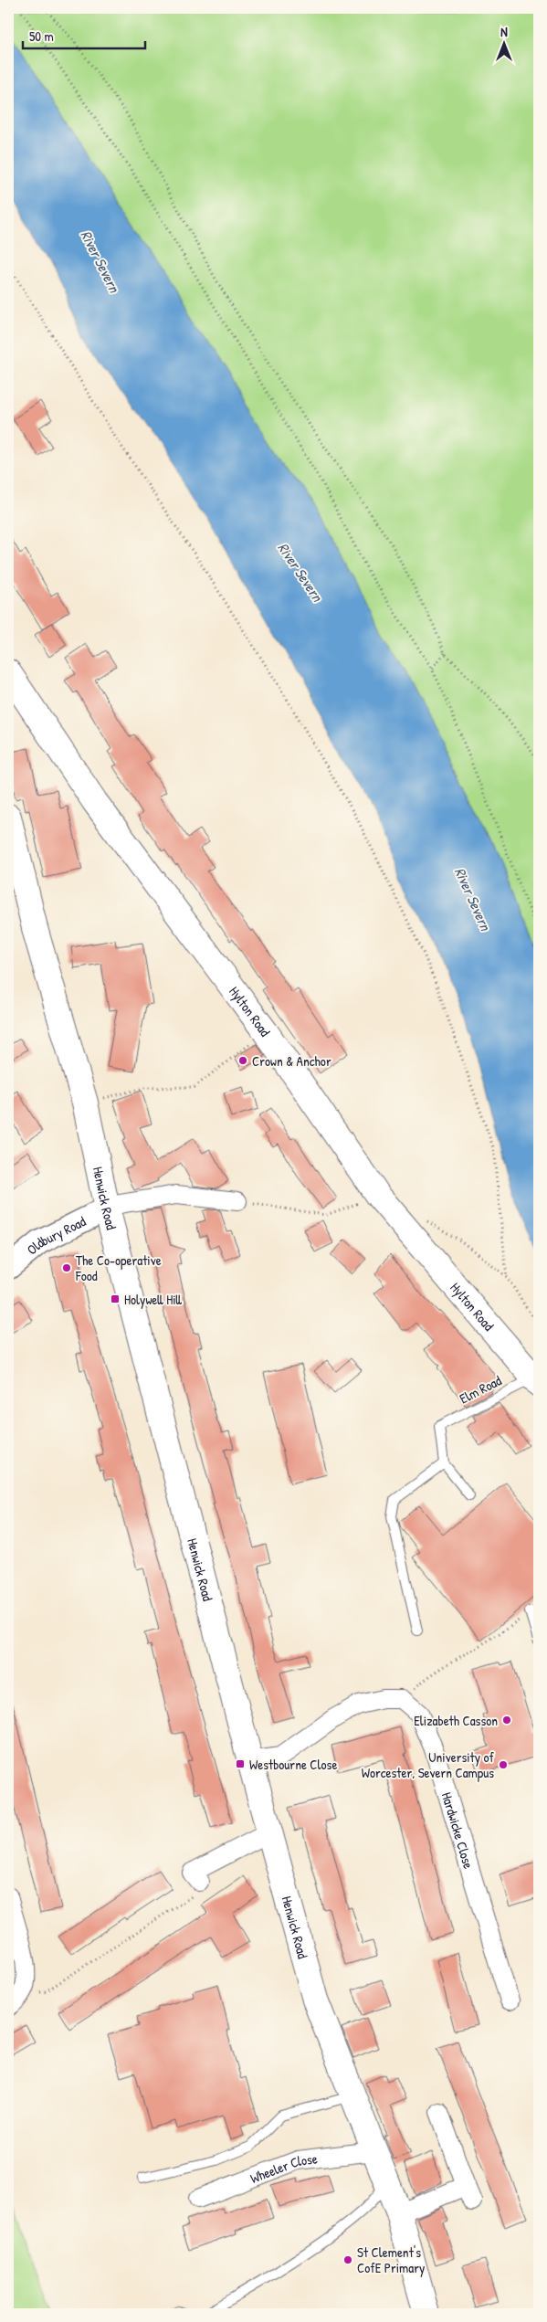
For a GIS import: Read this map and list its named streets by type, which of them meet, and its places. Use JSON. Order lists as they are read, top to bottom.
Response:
{
  "streets": {
    "main road": ["Hylton Road", "Henwick Road"],
    "street": ["Oldbury Road", "Hardwicke Close", "Wheeler Close"],
    "lane": ["Elm Road"]
  },
  "crossings": [
    ["Hylton Road", "Elm Road"],
    ["Henwick Road", "Oldbury Road"],
    ["Henwick Road", "Wheeler Close"]
  ],
  "water": ["River Severn"],
  "places": {
    "other": [
      "Crown & Anchor",
      "The Co-operative Food",
      "Elizabeth Casson",
      "University of Worcester, Severn Campus",
      "St Clement's CofE Primary"
    ],
    "transit": ["Holywell Hill", "Westbourne Close"]
  },
  "scale_bar": "50 m",
  "north": "top"
}
